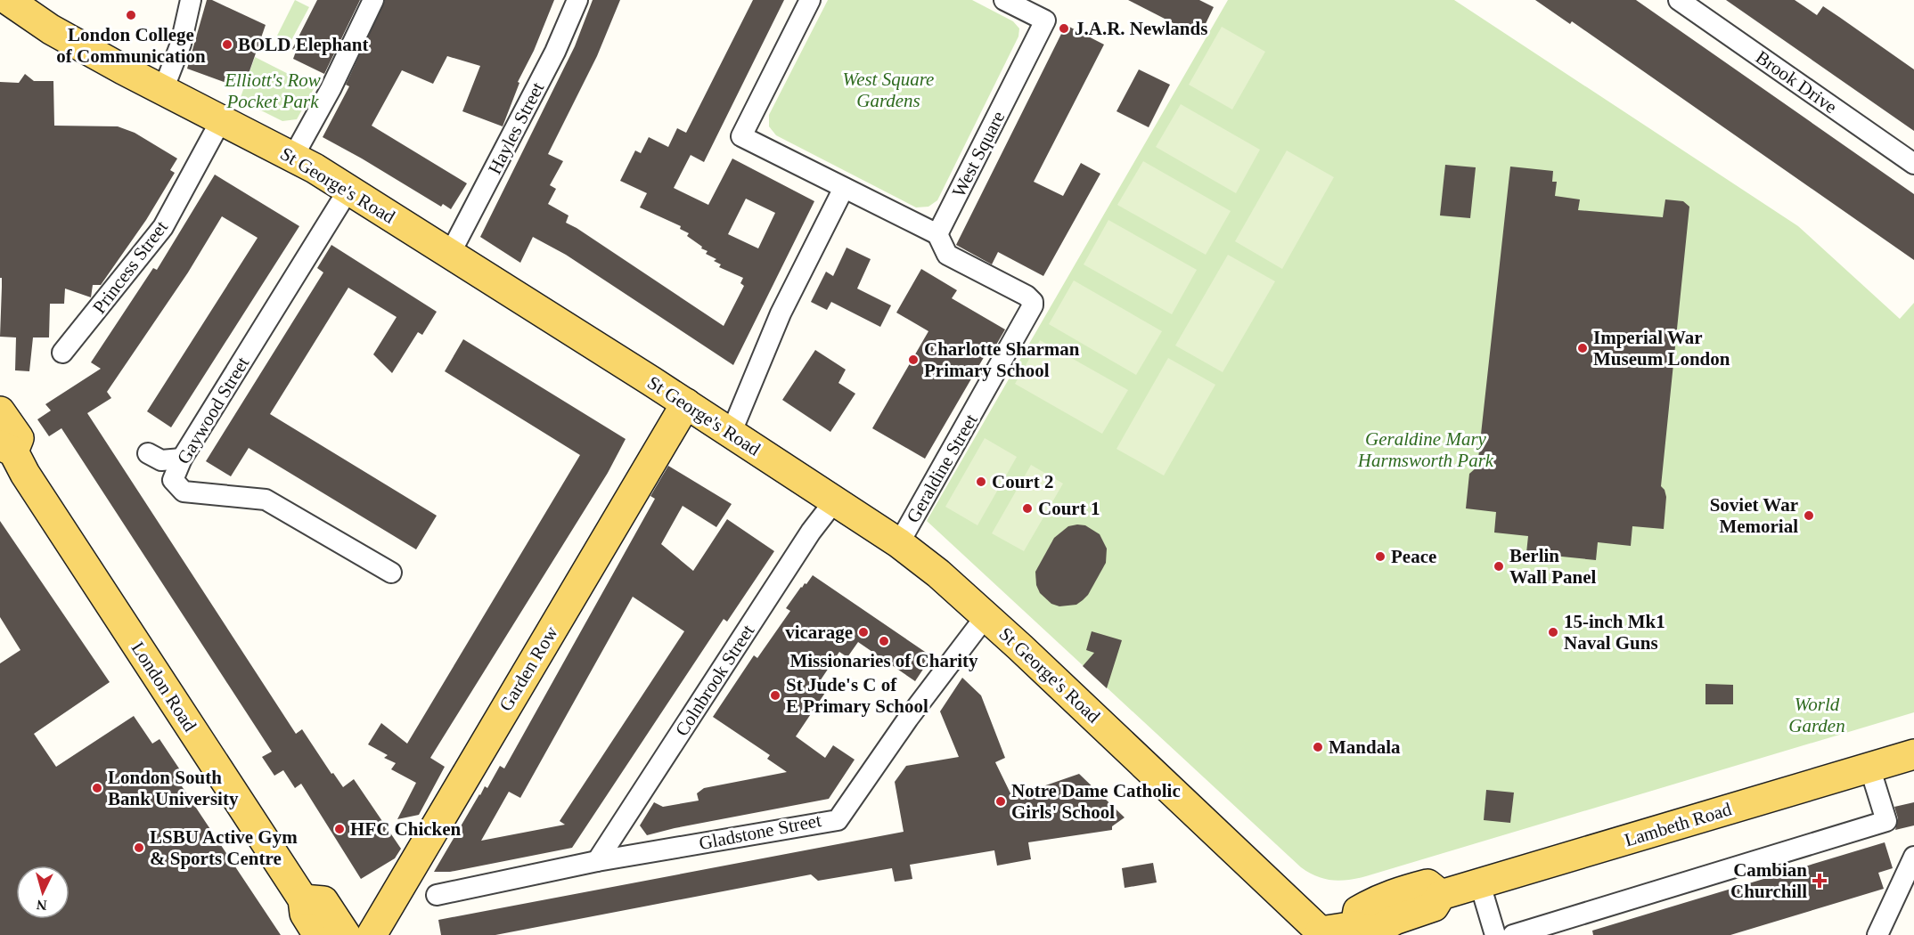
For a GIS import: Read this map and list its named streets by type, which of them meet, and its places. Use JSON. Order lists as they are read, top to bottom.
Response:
{
  "streets": {
    "main road": [
      "St George's Road",
      "Garden Row",
      "London Road",
      "Lambeth Road"
    ],
    "street": [
      "Brook Drive",
      "Hayles Street",
      "West Square",
      "Princess Street",
      "Gaywood Street",
      "Geraldine Street",
      "Colnbrook Street",
      "Gladstone Street"
    ]
  },
  "crossings": [
    ["Hayles Street", "St George's Road"],
    ["West Square", "Geraldine Street"],
    ["St George's Road", "Princess Street"],
    ["St George's Road", "Gaywood Street"],
    ["St George's Road", "Geraldine Street"],
    ["St George's Road", "Garden Row"],
    ["St George's Road", "Colnbrook Street"],
    ["St George's Road", "Lambeth Road"],
    ["St George's Road", "Gladstone Street"],
    ["Colnbrook Street", "Gladstone Street"]
  ],
  "parks": [
    "West Square Gardens",
    "Elliott's Row Pocket Park",
    "Geraldine Mary Harmsworth Park",
    "World Garden"
  ],
  "places": {
    "other": [
      "London College of Communication",
      "J.A.R. Newlands",
      "BOLD Elephant",
      "Imperial War Museum London",
      "Charlotte Sharman Primary School",
      "Court 2",
      "Court 1",
      "Soviet War Memorial",
      "Peace",
      "Berlin Wall Panel",
      "vicarage",
      "15-inch Mk1 Naval Guns",
      "Missionaries of Charity",
      "St Jude's C of E Primary School",
      "Mandala",
      "London South Bank University",
      "Notre Dame Catholic Girls' School",
      "HFC Chicken",
      "LSBU Active Gym & Sports Centre"
    ],
    "health": ["Cambian Churchill"]
  },
  "north": "bottom"
}
